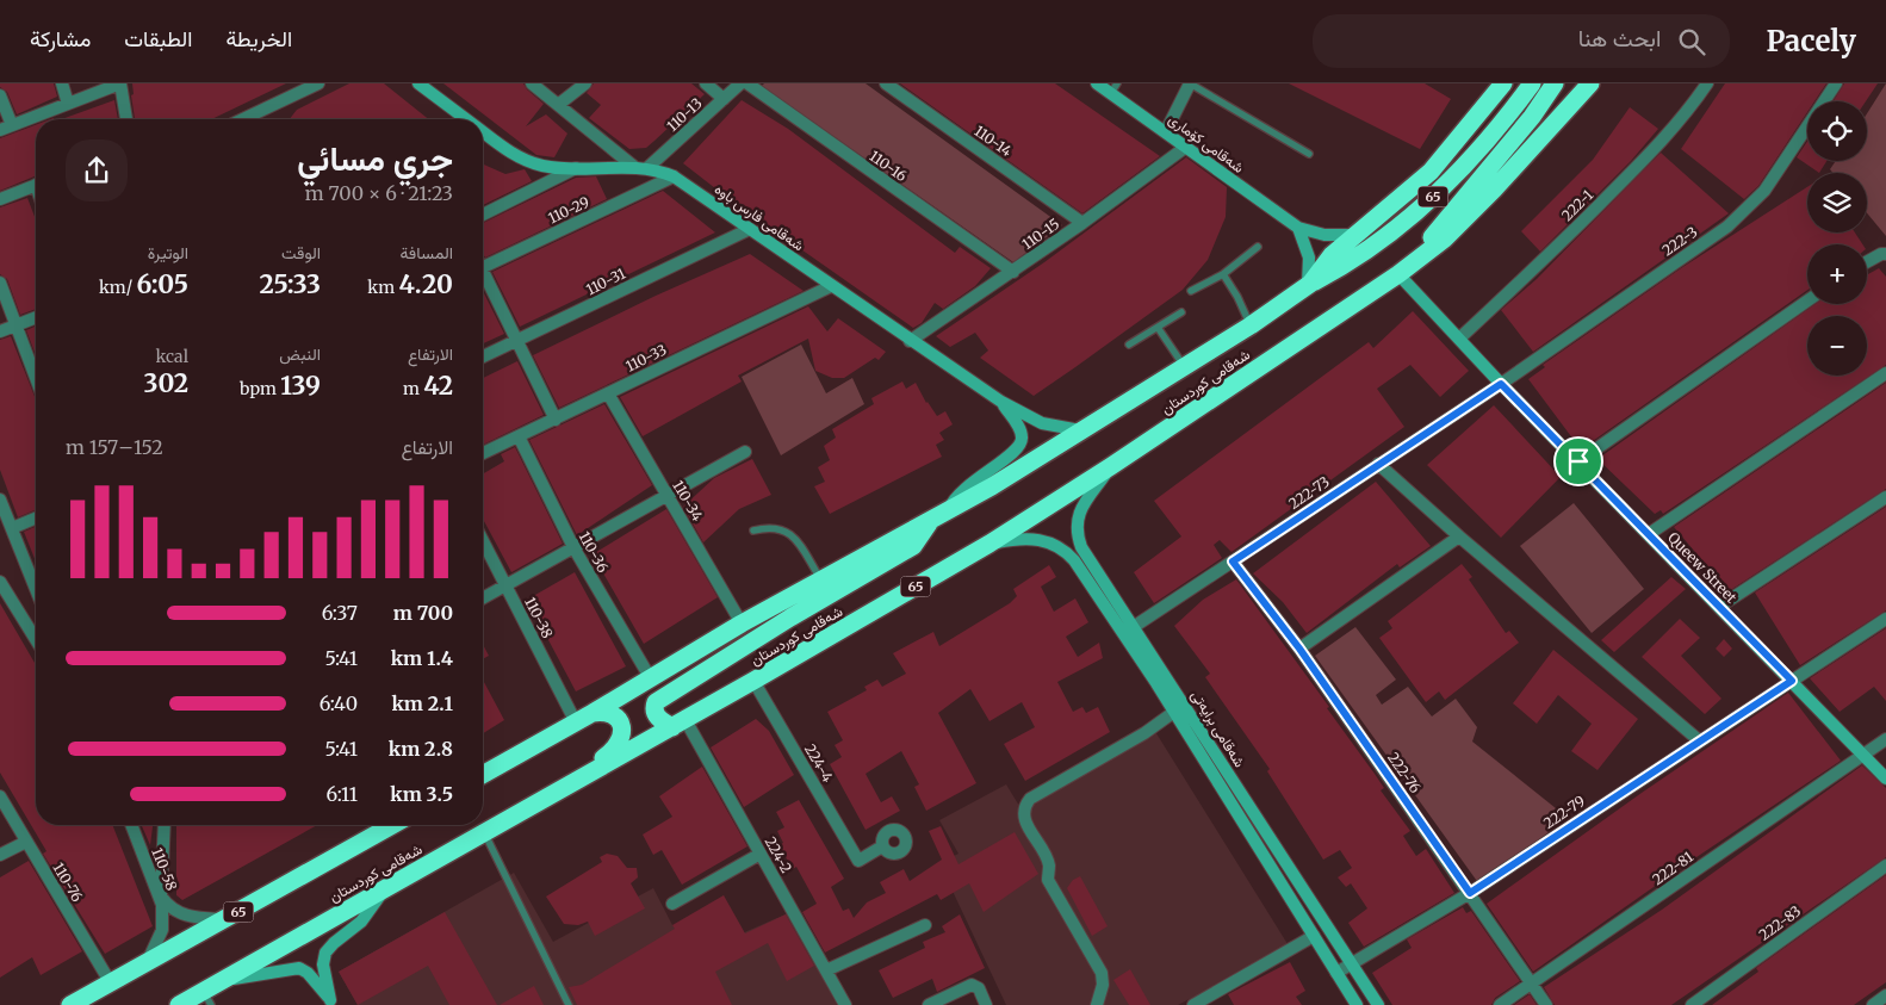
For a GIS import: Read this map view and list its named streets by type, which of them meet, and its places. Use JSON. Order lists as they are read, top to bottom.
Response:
{
  "streets": {
    "highway": ["65", "شەقامی کوردستان"],
    "street": [
      "110-13",
      "110-14",
      "شەقامی کۆماری",
      "110-16",
      "222-1",
      "110-29",
      "شەقامی فارس باوە",
      "110-15",
      "222-3",
      "110-31",
      "110-33",
      "222-73",
      "110-34",
      "110-36",
      "Queew Street",
      "110-38",
      "شەقامی برایەتی",
      "224-4",
      "222-76",
      "222-79",
      "224-2",
      "222-81",
      "110-58",
      "110-76",
      "222-83"
    ]
  },
  "crossings": [
    ["110-13", "شەقامی فارس باوە"],
    ["110-14", "110-15"],
    ["شەقامی کۆماری", "110-15"],
    ["110-16", "110-15"],
    ["65", "110-58"],
    ["65", "110-76"],
    ["222-1", "Queew Street"],
    ["110-29", "شەقامی فارس باوە"],
    ["شەقامی فارس باوە", "110-15"],
    ["شەقامی فارس باوە", "110-31"],
    ["شەقامی فارس باوە", "110-33"],
    ["شەقامی فارس باوە", "شەقامی کوردستان"],
    ["222-3", "222-73"],
    ["222-3", "Queew Street"],
    ["110-33", "110-34"],
    ["110-33", "110-36"],
    ["شەقامی کوردستان", "110-34"],
    ["شەقامی کوردستان", "110-36"],
    ["شەقامی کوردستان", "Queew Street"],
    ["شەقامی کوردستان", "110-38"],
    ["شەقامی کوردستان", "شەقامی برایەتی"],
    ["شەقامی کوردستان", "224-4"],
    ["شەقامی کوردستان", "224-2"],
    ["222-73", "Queew Street"],
    ["222-73", "شەقامی برایەتی"],
    ["222-73", "222-76"],
    ["Queew Street", "222-79"],
    ["Queew Street", "222-81"],
    ["شەقامی برایەتی", "222-79"],
    ["222-76", "222-79"],
    ["222-76", "222-81"]
  ],
  "page": {
    "header": "Pacely",
    "search": "ابحث هنا",
    "nav": ["الخريطة", "الطبقات", "مشاركة"],
    "map_buttons": ["+", "−"],
    "heading": ["جري مسائي", "21:23 · 6 × 700 m"],
    "stats": [
      ["المسافة", "4.20 km"],
      ["الوقت", "25:33"],
      ["الوتيرة", "6:05 /km"],
      ["الارتفاع", "42 m"],
      ["النبض", "139 bpm"],
      ["kcal", "302"]
    ],
    "chart": ["الارتفاع", "152–157 m"],
    "list": [
      {
        "name": "700 m",
        "note": "6:37"
      },
      {
        "name": "1.4 km",
        "note": "5:41"
      },
      {
        "name": "2.1 km",
        "note": "6:40"
      },
      {
        "name": "2.8 km",
        "note": "5:41"
      },
      {
        "name": "3.5 km",
        "note": "6:11"
      }
    ]
  }
}
